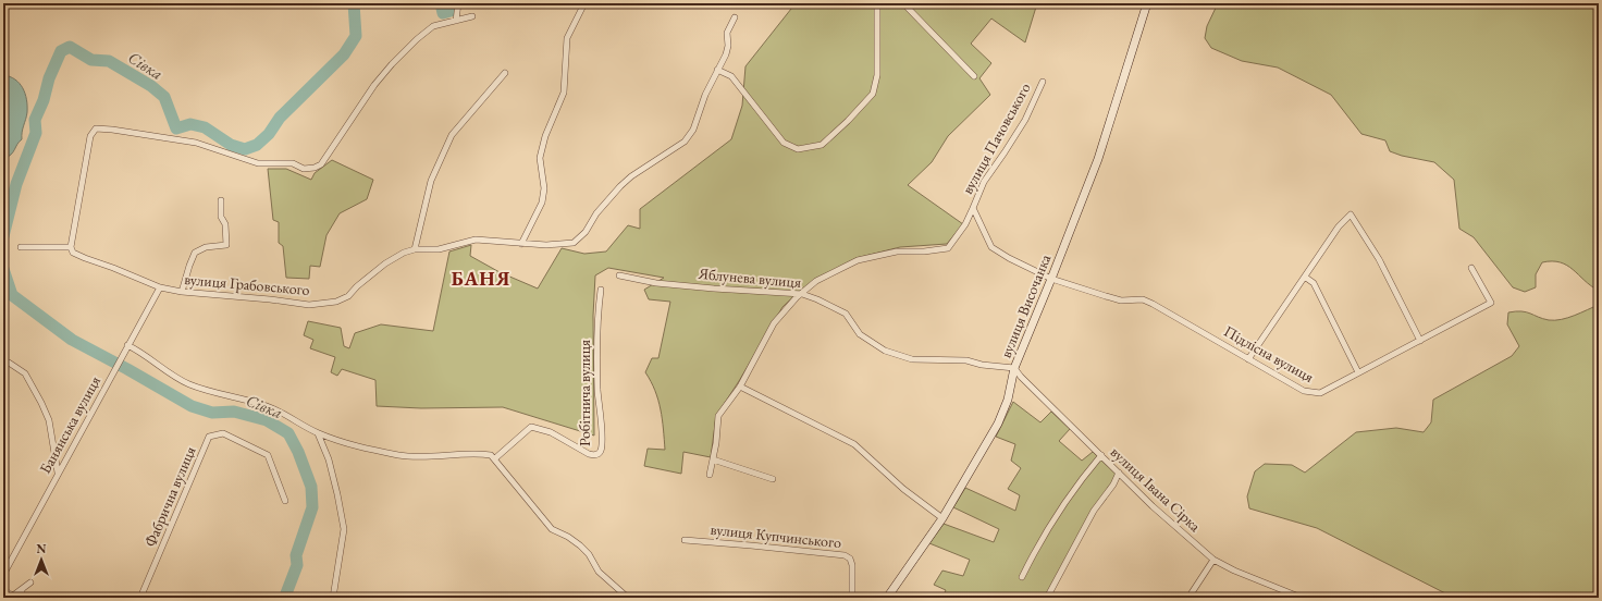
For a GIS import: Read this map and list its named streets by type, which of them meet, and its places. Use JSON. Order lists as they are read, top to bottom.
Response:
{
  "streets": {
    "street": [
      "вулиця Пачовського",
      "Яблунева вулиця",
      "вулиця Грабовського",
      "вулиця Височанка",
      "Підлісна вулиця",
      "Робітнича вулиця",
      "Банянська вулиця",
      "вулиця Івана Сірка",
      "Фабрична вулиця",
      "вулиця Купчинського"
    ]
  },
  "crossings": [
    ["вулиця Пачовського", "Яблунева вулиця"],
    ["вулиця Пачовського", "вулиця Височанка"],
    ["вулиця Пачовського", "Підлісна вулиця"],
    ["Яблунева вулиця", "вулиця Височанка"],
    ["Яблунева вулиця", "вулиця Івана Сірка"],
    ["вулиця Грабовського", "Банянська вулиця"],
    ["вулиця Височанка", "Підлісна вулиця"],
    ["вулиця Височанка", "вулиця Івана Сірка"]
  ],
  "districts": ["БАНЯ"],
  "water": ["Сівка"],
  "north": "top"
}
